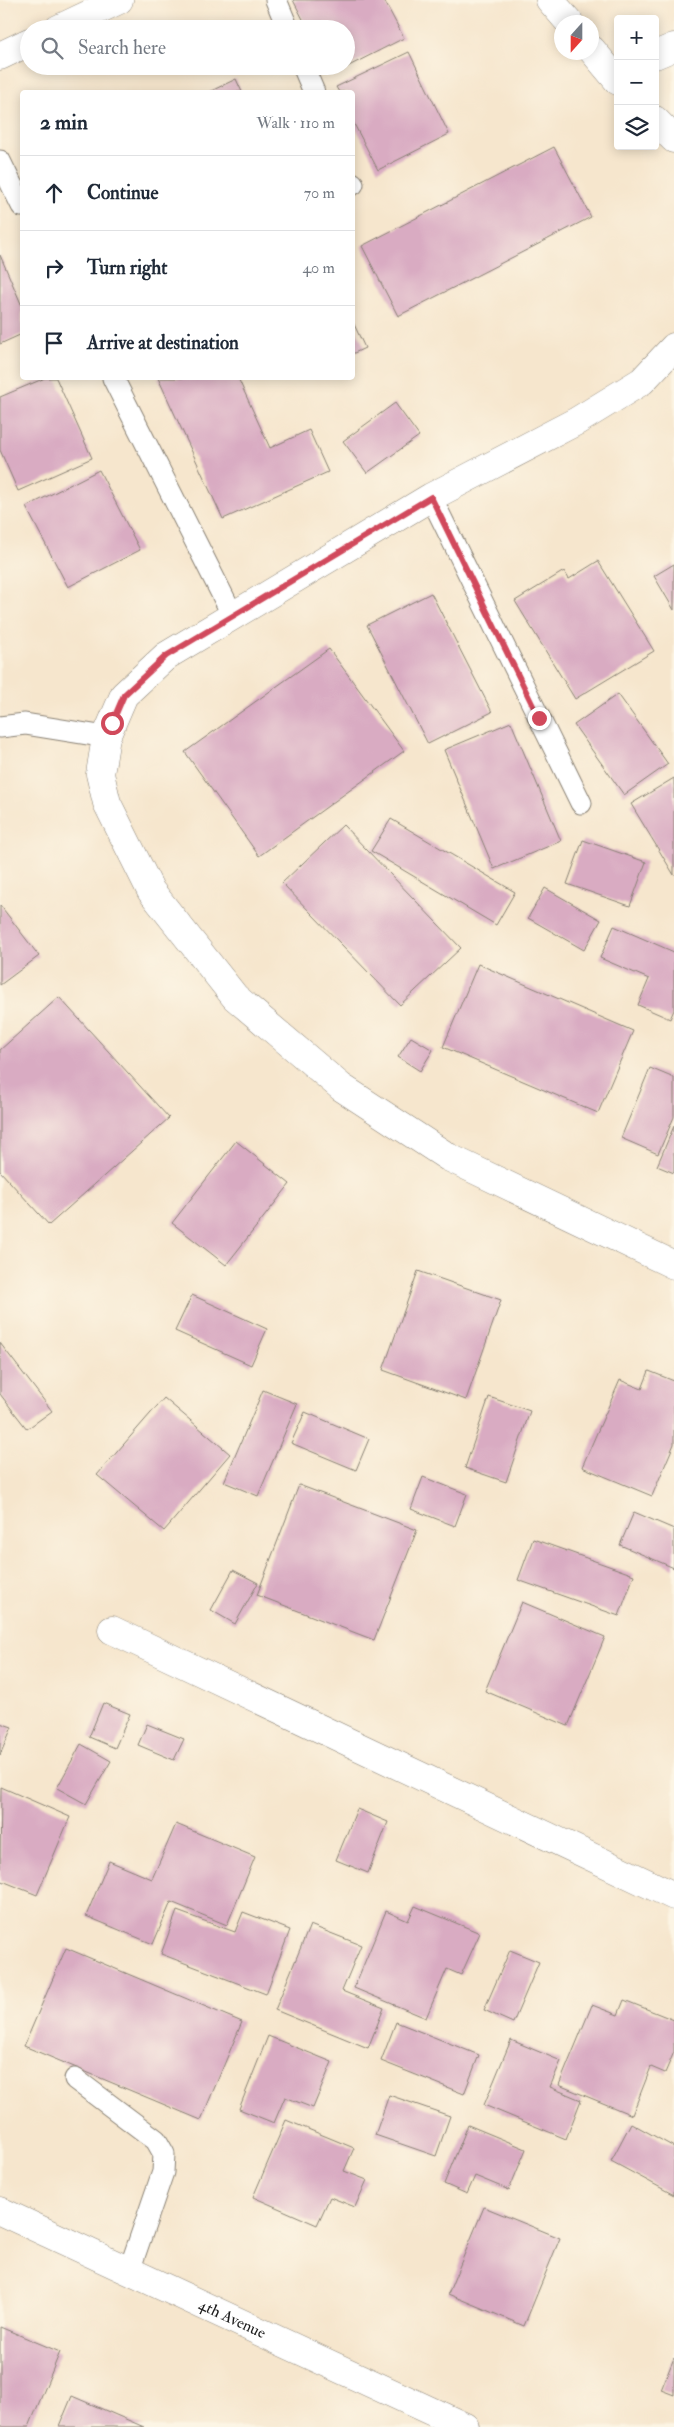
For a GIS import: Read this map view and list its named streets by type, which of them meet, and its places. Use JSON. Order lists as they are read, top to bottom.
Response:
{
  "streets": {
    "street": ["4th Avenue"]
  },
  "north": "bottom",
  "page": {
    "map_buttons": ["+", "−"],
    "search": "Search here",
    "heading": ["2 min", "Walk · 110 m"],
    "list": [
      ["Continue", "70 m"],
      ["Turn right", "40 m"],
      "Arrive at destination"
    ]
  }
}
